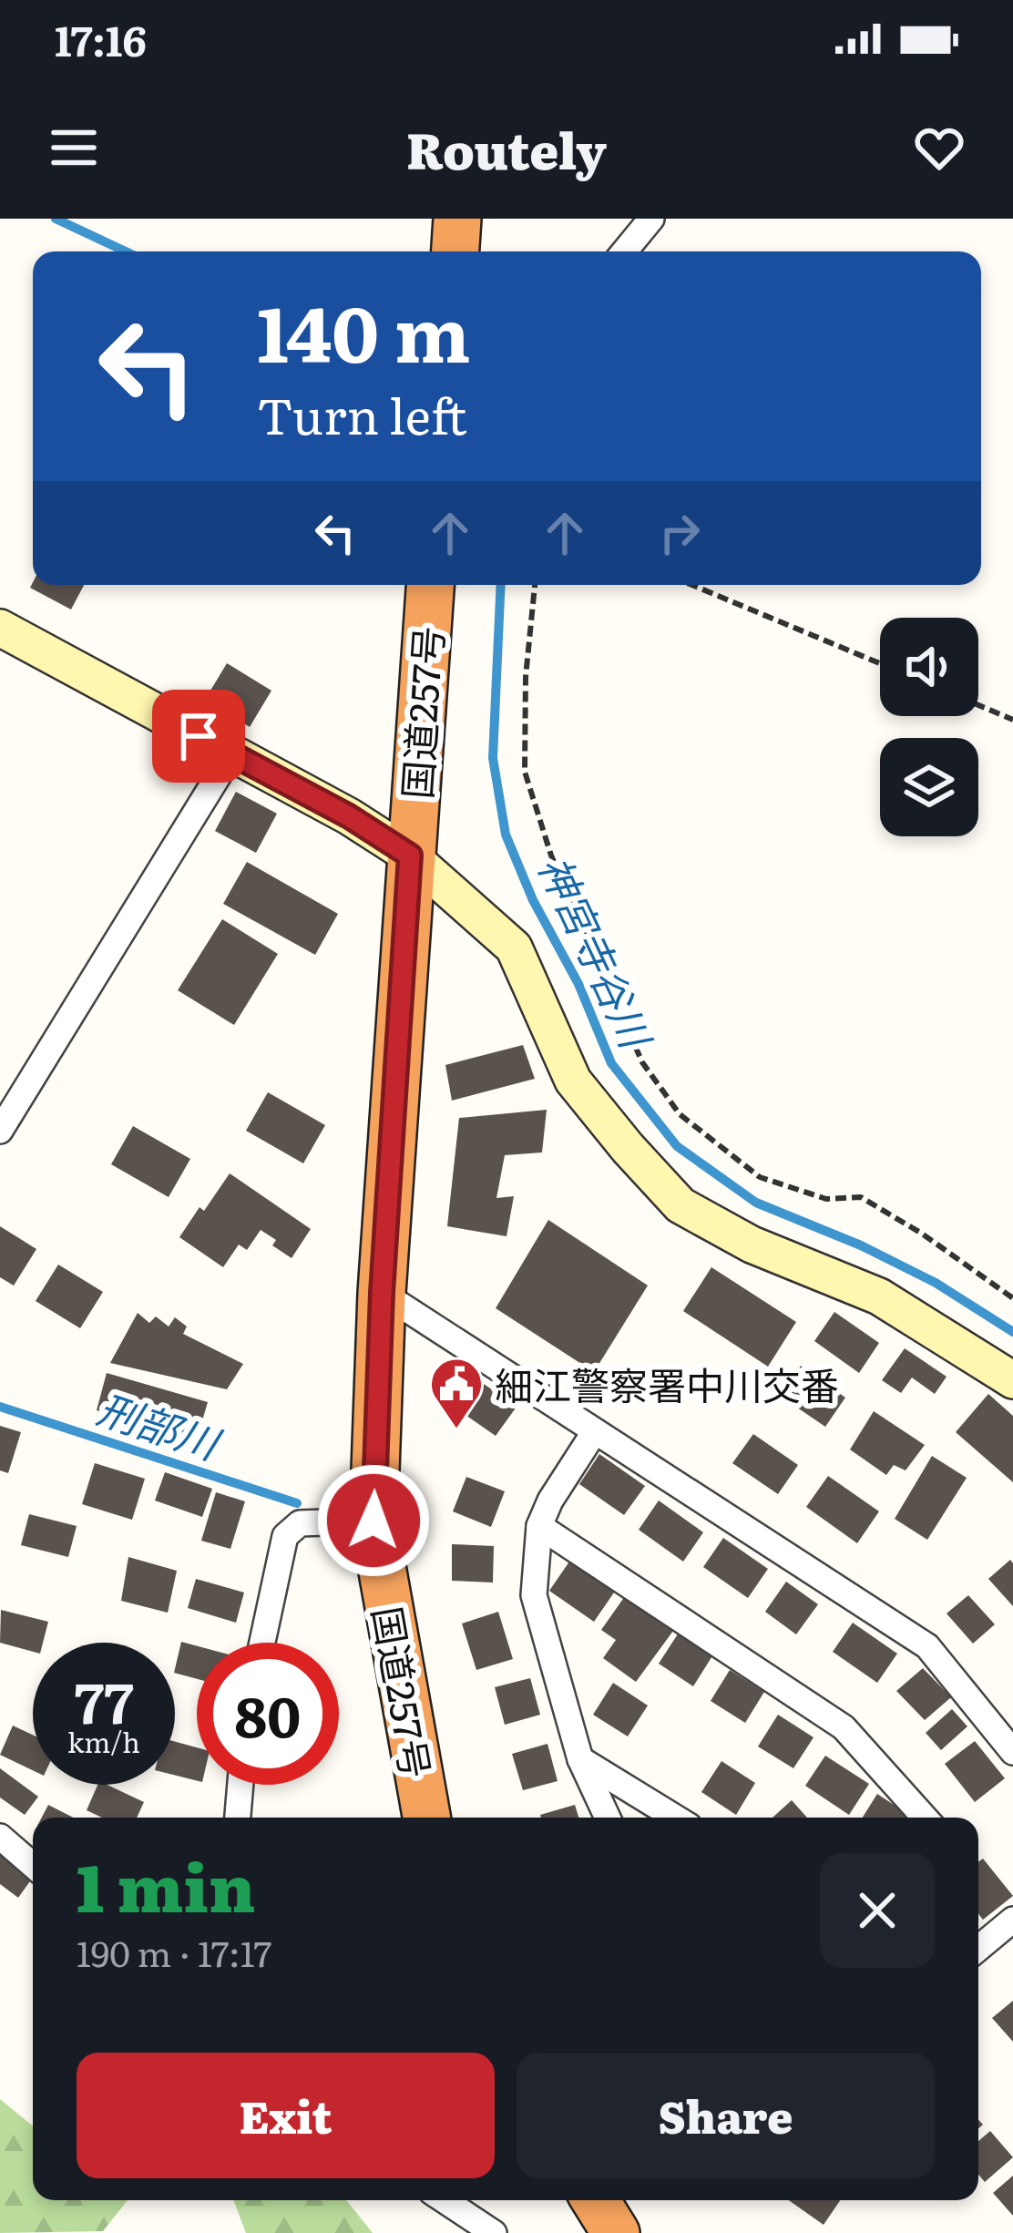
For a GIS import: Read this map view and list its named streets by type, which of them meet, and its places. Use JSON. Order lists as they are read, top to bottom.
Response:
{
  "streets": {
    "highway": ["国道257号"]
  },
  "water": ["神宮寺谷川", "刑部川"],
  "places": {
    "public building": ["細江警察署中川交番"]
  },
  "page": {
    "status": "17:16",
    "header": "Routely",
    "turn": ["140 m", "Turn left"],
    "speed": "77 km/h",
    "limit": "80",
    "heading": ["1 min", "190 m · 17:17"],
    "buttons": ["Exit", "Share"]
  }
}
